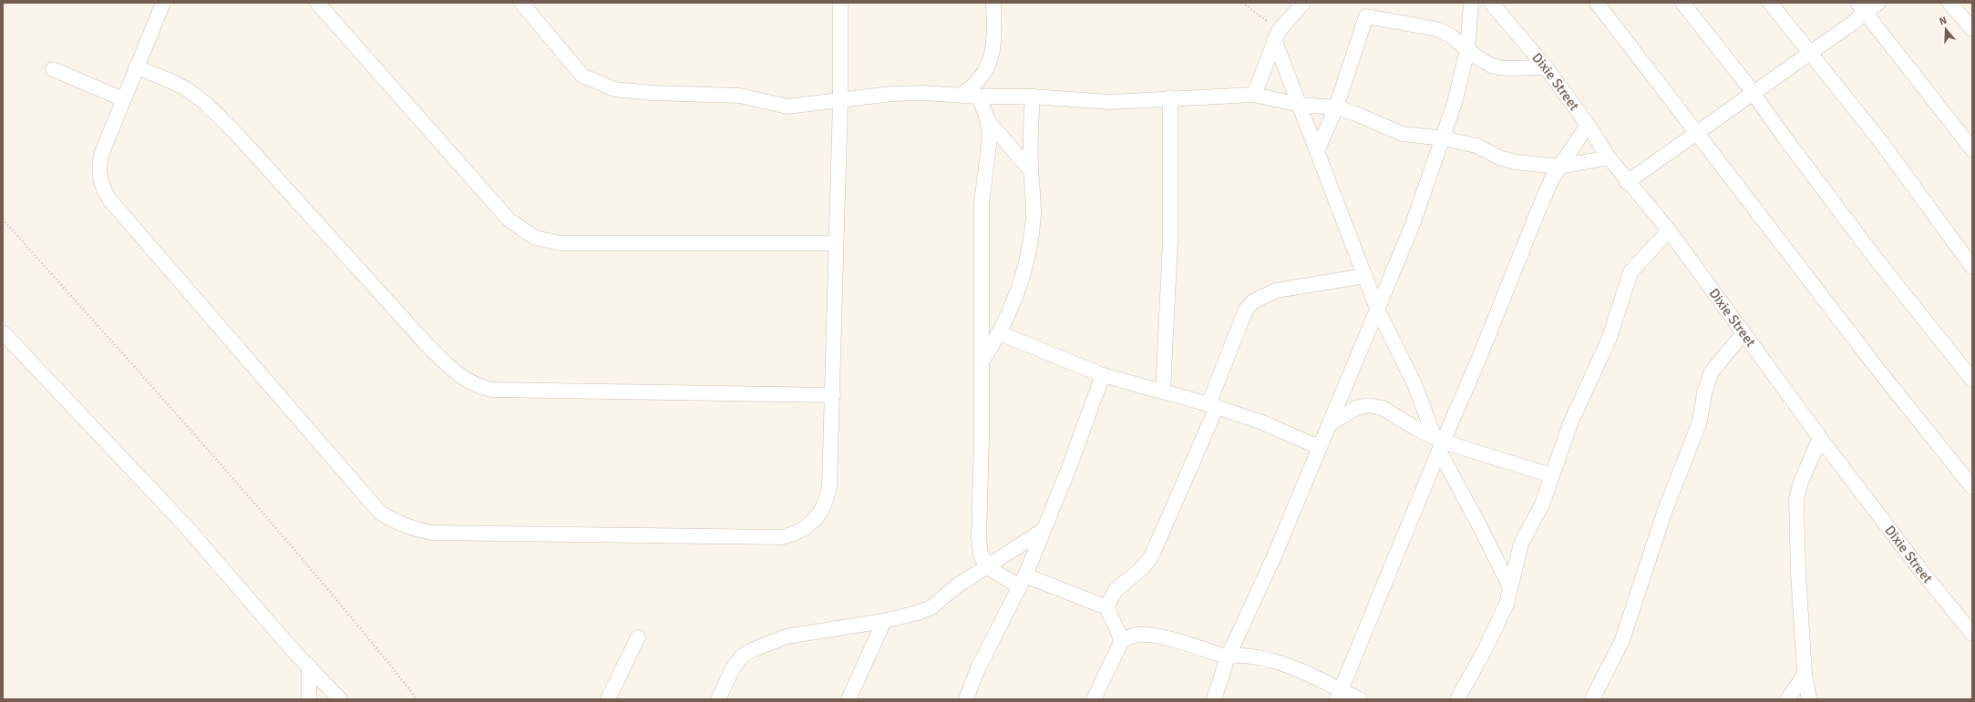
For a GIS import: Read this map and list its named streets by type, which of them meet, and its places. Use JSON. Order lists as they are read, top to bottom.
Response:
{
  "streets": {
    "street": ["Dixie Street"]
  },
  "north": "top"
}
